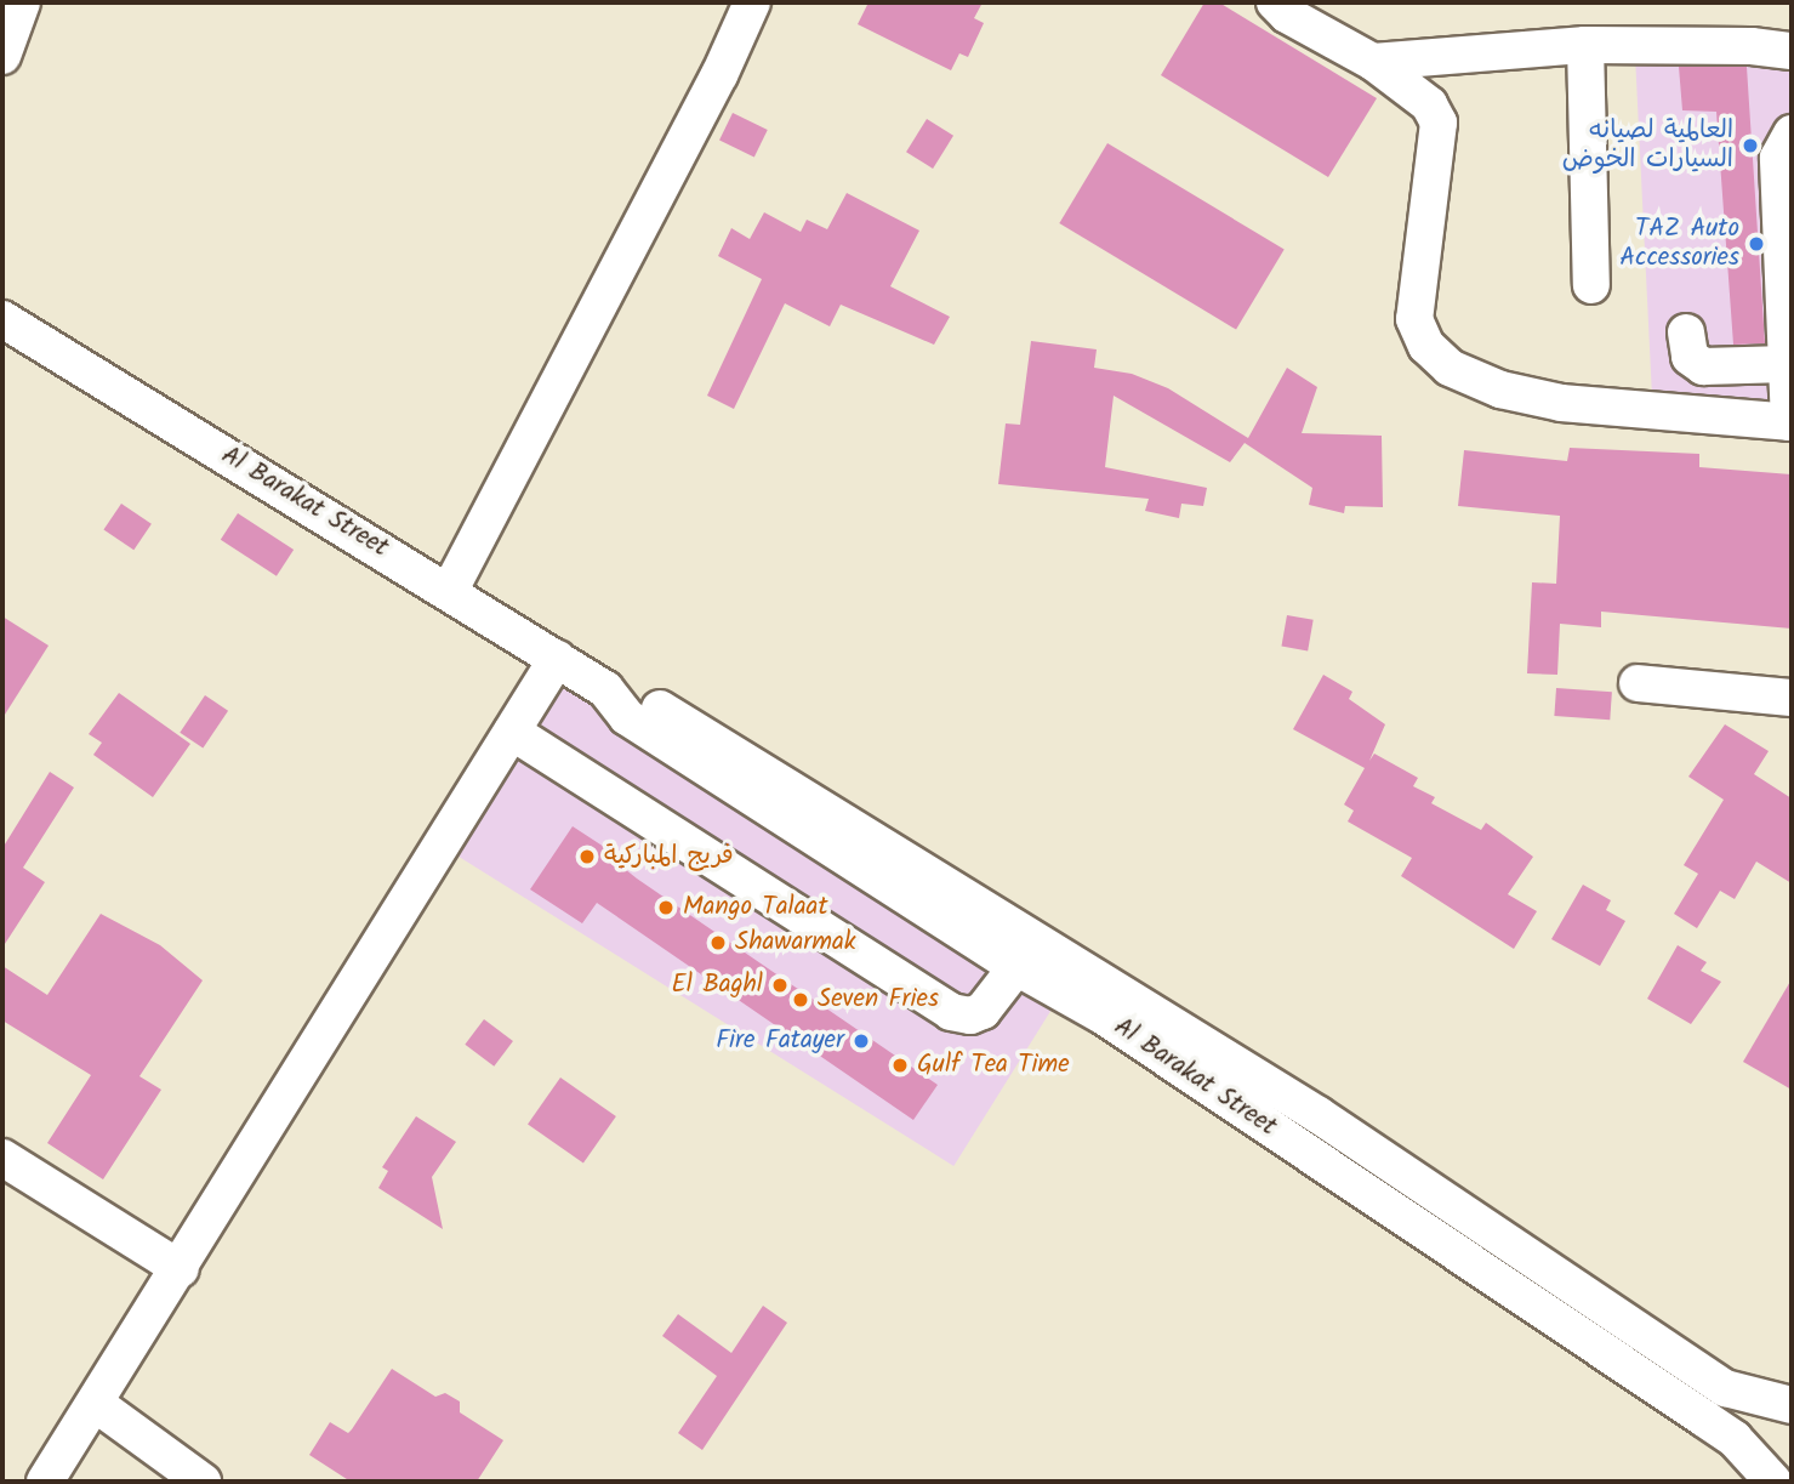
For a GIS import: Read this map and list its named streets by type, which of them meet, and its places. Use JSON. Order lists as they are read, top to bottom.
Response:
{
  "streets": {
    "street": ["Al Barakat Street"]
  },
  "places": [
    "العالمية لصيانه السيارات الخوض",
    "TAZ Auto Accessories",
    "فريج المباركية",
    "Mango Talaat",
    "Shawarmak",
    "El Baghl",
    "Seven Fries",
    "Fire Fatayer",
    "Gulf Tea Time"
  ]
}
